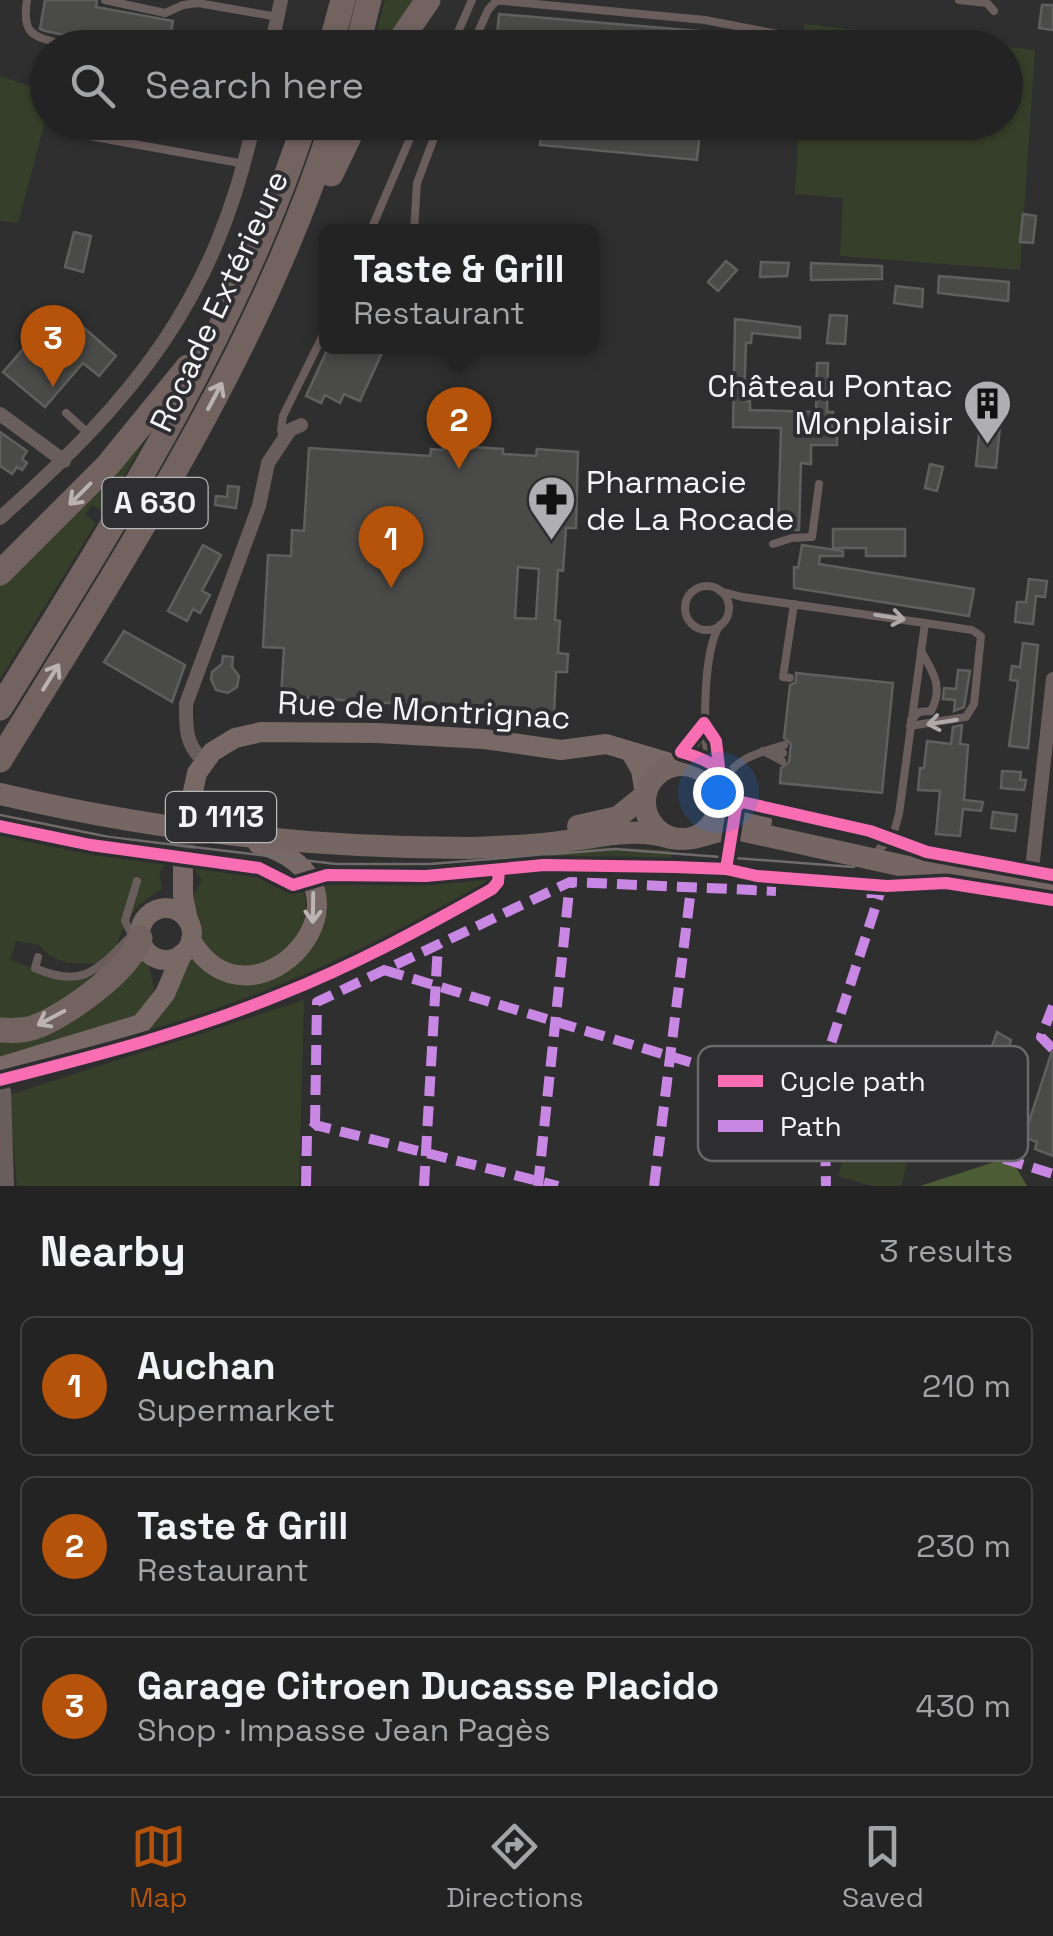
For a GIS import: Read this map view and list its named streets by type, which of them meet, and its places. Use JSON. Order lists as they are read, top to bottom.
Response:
{
  "streets": {
    "highway": ["Rocade Extérieure", "A 630"],
    "main road": ["Rue de Montrignac", "D 1113"]
  },
  "crossings": [
    ["Rue de Montrignac", "D 1113"]
  ],
  "places": {
    "building": ["Château Pontac Monplaisir"],
    "pharmacy": ["Pharmacie de La Rocade"]
  },
  "legend": ["Cycle path", "Path"],
  "page": {
    "search": "Search here",
    "popup": ["Taste & Grill", "Restaurant"],
    "pins": ["3", "2", "1"],
    "heading": ["Nearby", "3 results"],
    "list": [
      {
        "mark": "1",
        "name": "Auchan",
        "note": "Supermarket",
        "value": "210 m"
      },
      {
        "mark": "2",
        "name": "Taste & Grill",
        "note": "Restaurant",
        "value": "230 m"
      },
      {
        "mark": "3",
        "name": "Garage Citroen Ducasse Placido",
        "note": "Shop · Impasse Jean Pagès",
        "value": "430 m"
      }
    ],
    "nav": ["Map", "Directions", "Saved"]
  }
}
